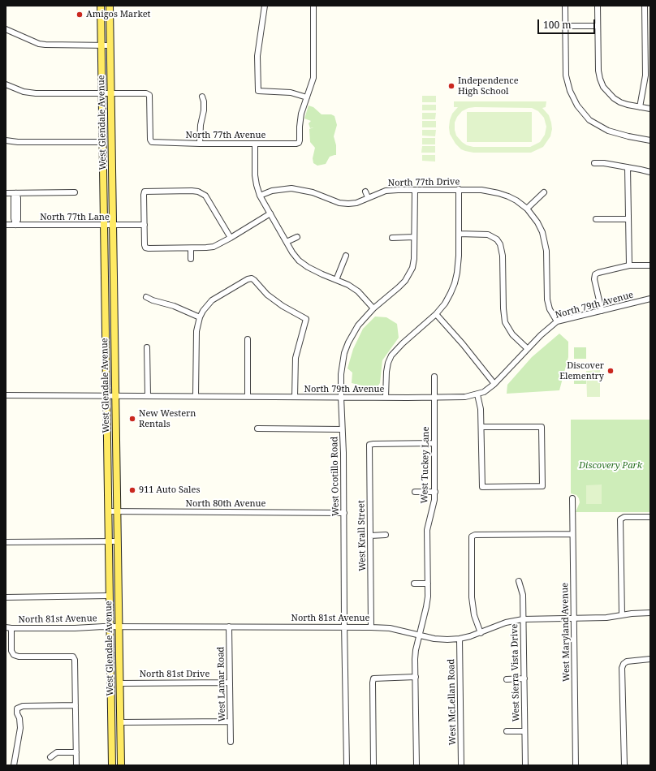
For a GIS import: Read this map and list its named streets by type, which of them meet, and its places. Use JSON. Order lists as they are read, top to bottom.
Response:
{
  "streets": {
    "main road": ["West Glendale Avenue"],
    "street": [
      "North 77th Avenue",
      "North 77th Drive",
      "North 77th Lane",
      "North 79th Avenue",
      "West Tuckey Lane",
      "West Ocotillo Road",
      "North 80th Avenue",
      "West Krall Street",
      "North 81st Avenue",
      "West Maryland Avenue",
      "West Sierra Vista Drive",
      "North 81st Drive",
      "West Lamar Road",
      "West McLellan Road"
    ]
  },
  "crossings": [
    ["West Glendale Avenue", "North 77th Avenue"],
    ["West Glendale Avenue", "North 77th Lane"],
    ["West Glendale Avenue", "North 79th Avenue"],
    ["West Glendale Avenue", "North 80th Avenue"],
    ["West Glendale Avenue", "North 81st Avenue"],
    ["West Glendale Avenue", "North 81st Drive"],
    ["North 79th Avenue", "West Tuckey Lane"],
    ["North 79th Avenue", "West Ocotillo Road"],
    ["West Tuckey Lane", "West Krall Street"],
    ["West Tuckey Lane", "North 81st Avenue"],
    ["West Ocotillo Road", "North 80th Avenue"],
    ["West Ocotillo Road", "North 81st Avenue"],
    ["West Krall Street", "North 81st Avenue"],
    ["North 81st Avenue", "West Maryland Avenue"],
    ["North 81st Avenue", "West Sierra Vista Drive"],
    ["North 81st Avenue", "West Lamar Road"],
    ["North 81st Avenue", "West McLellan Road"],
    ["North 81st Drive", "West Lamar Road"]
  ],
  "parks": ["Discovery Park"],
  "places": [
    "Amigos Market",
    "Independence High School",
    "Discover Elementry",
    "New Western Rentals",
    "911 Auto Sales"
  ],
  "scale_bar": "100 m"
}
